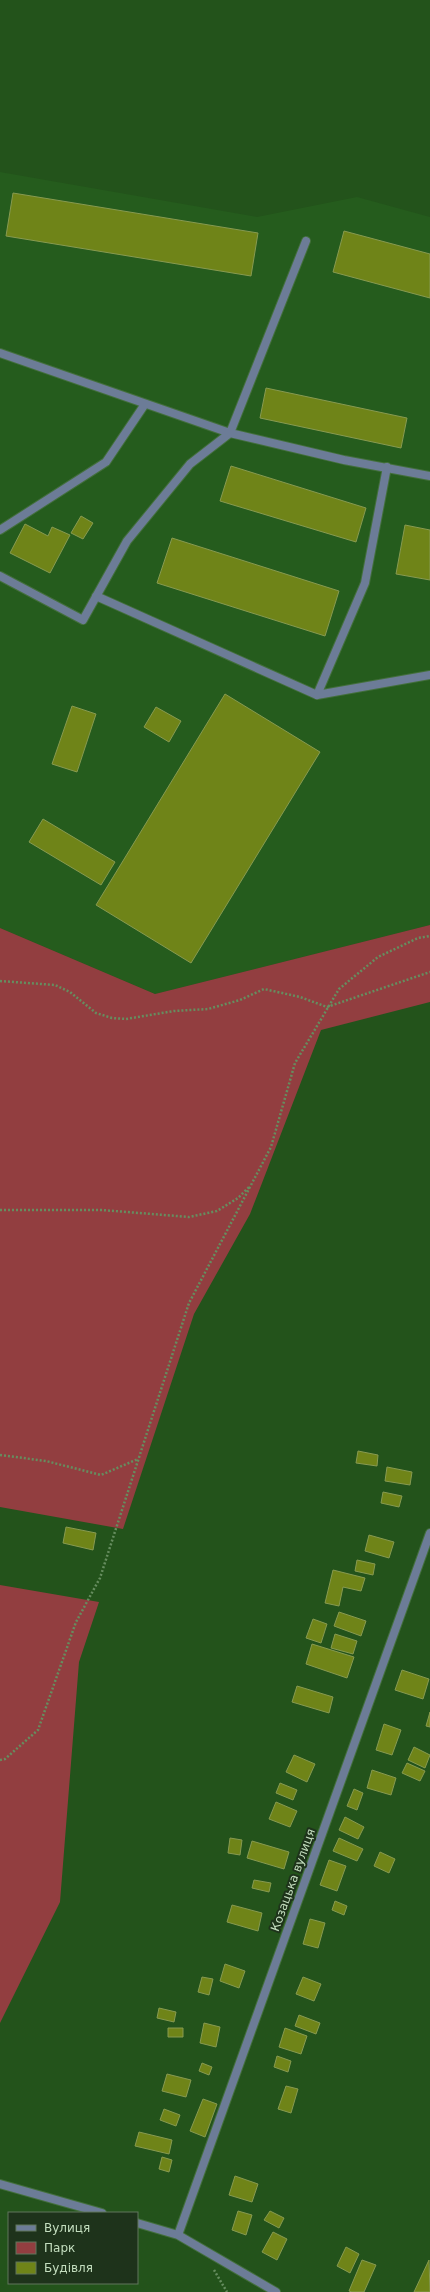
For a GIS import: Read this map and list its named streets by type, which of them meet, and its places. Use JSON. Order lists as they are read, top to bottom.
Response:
{
  "streets": {
    "street": ["Козацька вулиця"]
  },
  "legend": ["Вулиця", "Парк", "Будівля"]
}
